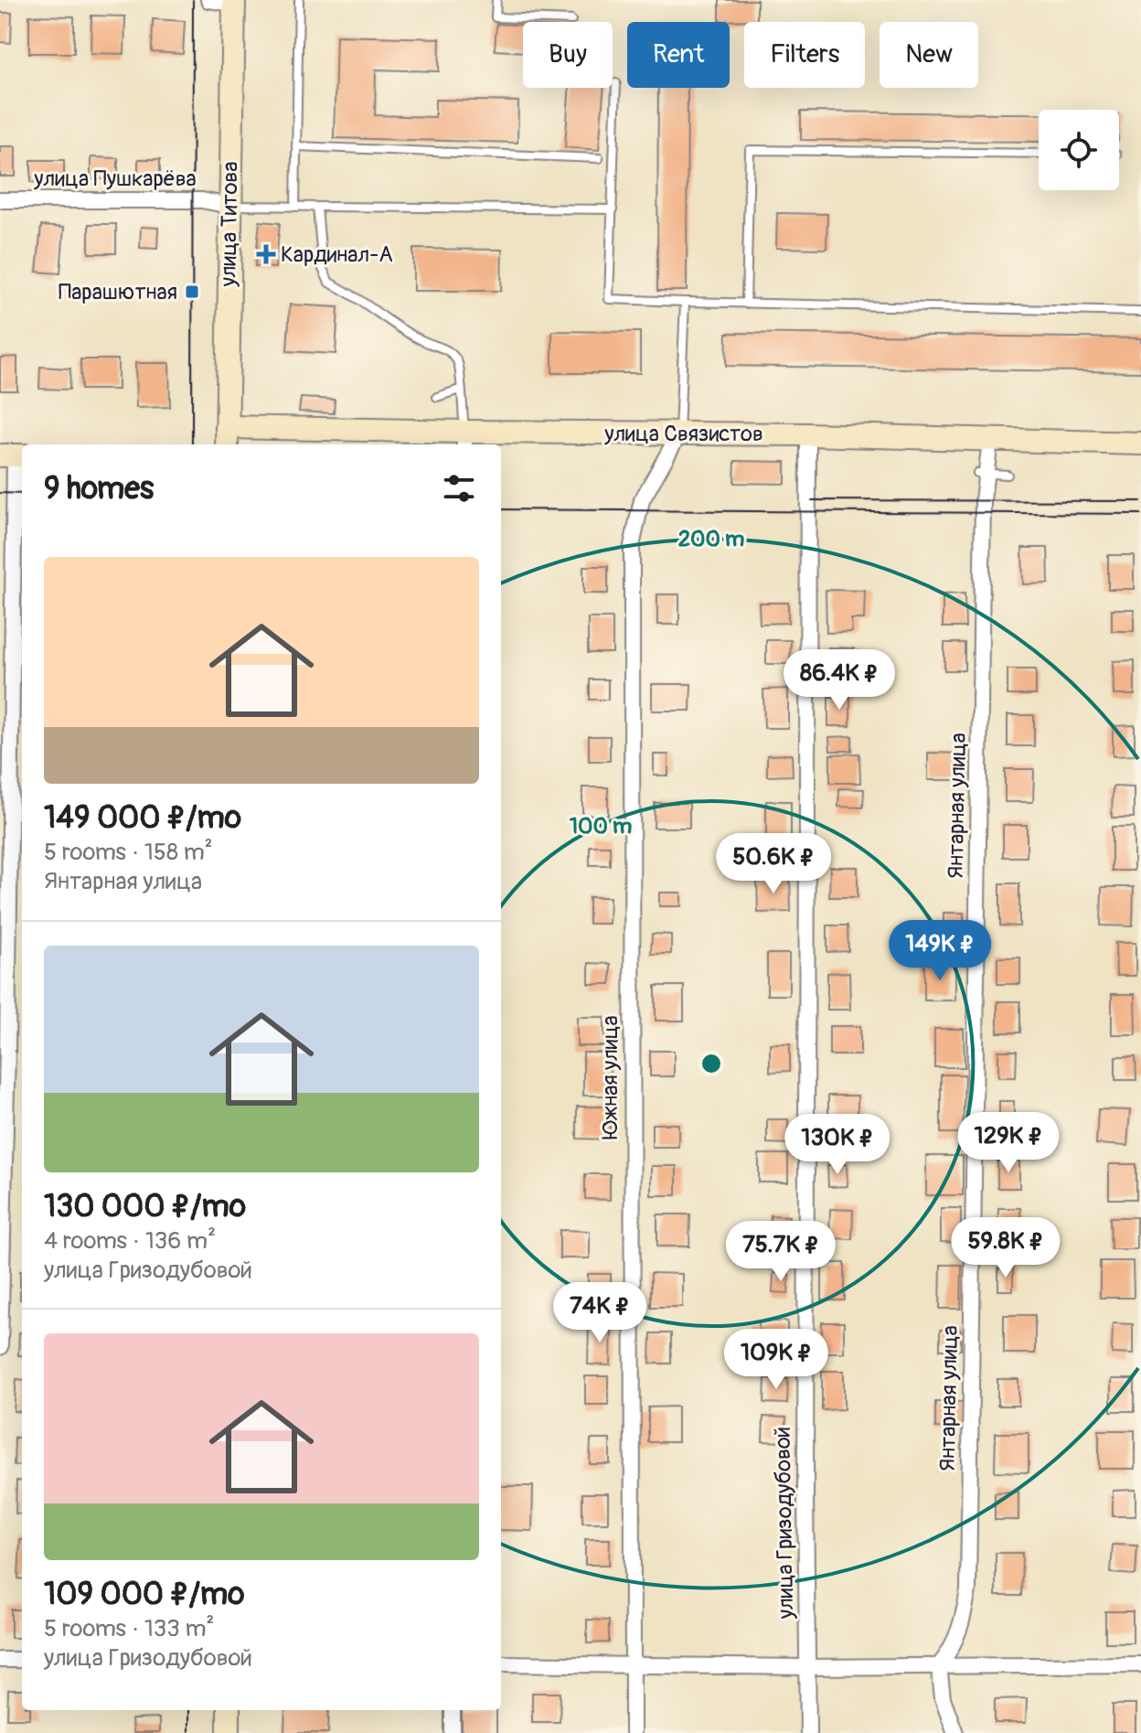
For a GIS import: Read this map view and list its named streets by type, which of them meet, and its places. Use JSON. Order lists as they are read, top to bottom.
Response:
{
  "streets": {
    "street": [
      "улица Пушкарёва",
      "улица Титова",
      "улица Связистов",
      "Янтарная улица",
      "Южная улица",
      "улица Гризодубовой"
    ]
  },
  "crossings": [
    ["улица Пушкарёва", "улица Титова"],
    ["улица Титова", "улица Связистов"],
    ["улица Связистов", "Янтарная улица"],
    ["улица Связистов", "Южная улица"],
    ["улица Связистов", "улица Гризодубовой"]
  ],
  "places": {
    "health": ["Кардинал-А"],
    "transit": ["Парашютная"]
  },
  "page": {
    "chip": [
      "Buy",
      "Rent",
      "Filters",
      "New"
    ],
    "heading": "9 homes",
    "list": [
      {
        "name": "149 000 ₽/mo",
        "note": "5 rooms · 158 m² · Янтарная улица"
      },
      {
        "name": "130 000 ₽/mo",
        "note": "4 rooms · 136 m² · улица Гризодубовой"
      },
      {
        "name": "109 000 ₽/mo",
        "note": "5 rooms · 133 m² · улица Гризодубовой"
      }
    ],
    "price": [
      "86.4K ₽",
      "50.6K ₽",
      "149K ₽",
      "129K ₽",
      "130K ₽",
      "59.8K ₽",
      "75.7K ₽",
      "74K ₽",
      "109K ₽"
    ]
  },
  "rings": ["200 m", "100 m"]
}
